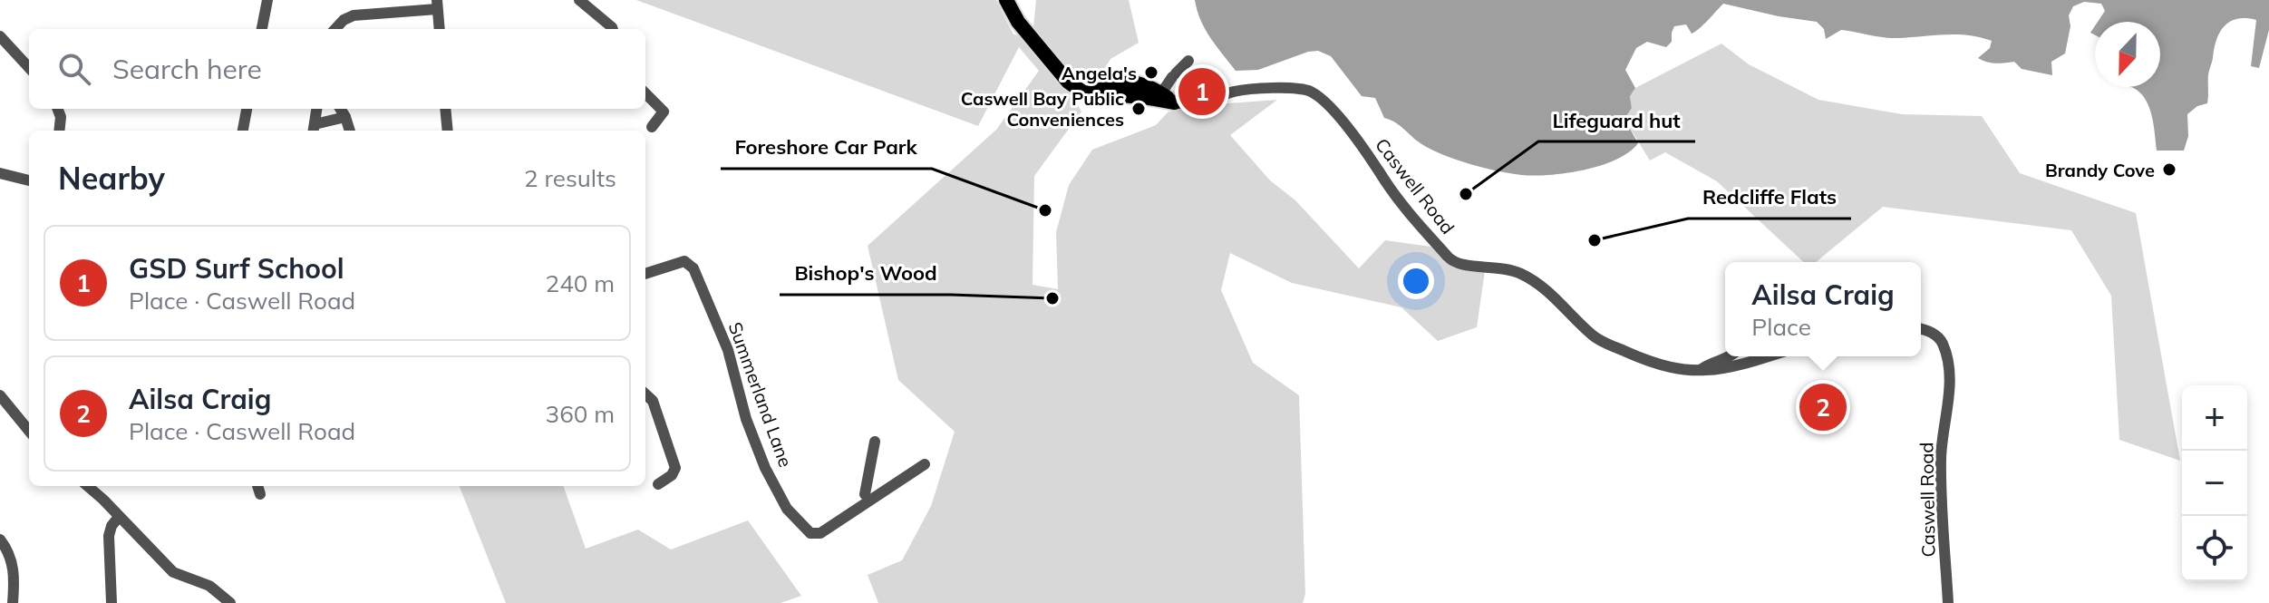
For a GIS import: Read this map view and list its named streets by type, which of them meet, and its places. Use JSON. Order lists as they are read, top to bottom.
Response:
{
  "streets": {
    "main road": ["Caswell Road"],
    "street": ["Summerland Lane"]
  },
  "places": [
    "Angela's",
    "Caswell Bay Public Conveniences",
    "Brandy Cove",
    "Lifeguard hut",
    "Foreshore Car Park",
    "Redcliffe Flats",
    "Bishop's Wood"
  ],
  "north": "bottom",
  "page": {
    "search": "Search here",
    "pins": ["1", "2"],
    "heading": ["Nearby", "2 results"],
    "list": [
      {
        "mark": "1",
        "name": "GSD Surf School",
        "note": "Place · Caswell Road",
        "value": "240 m"
      },
      {
        "mark": "2",
        "name": "Ailsa Craig",
        "note": "Place · Caswell Road",
        "value": "360 m"
      }
    ],
    "popup": ["Ailsa Craig", "Place"],
    "map_buttons": ["+", "−"]
  }
}
